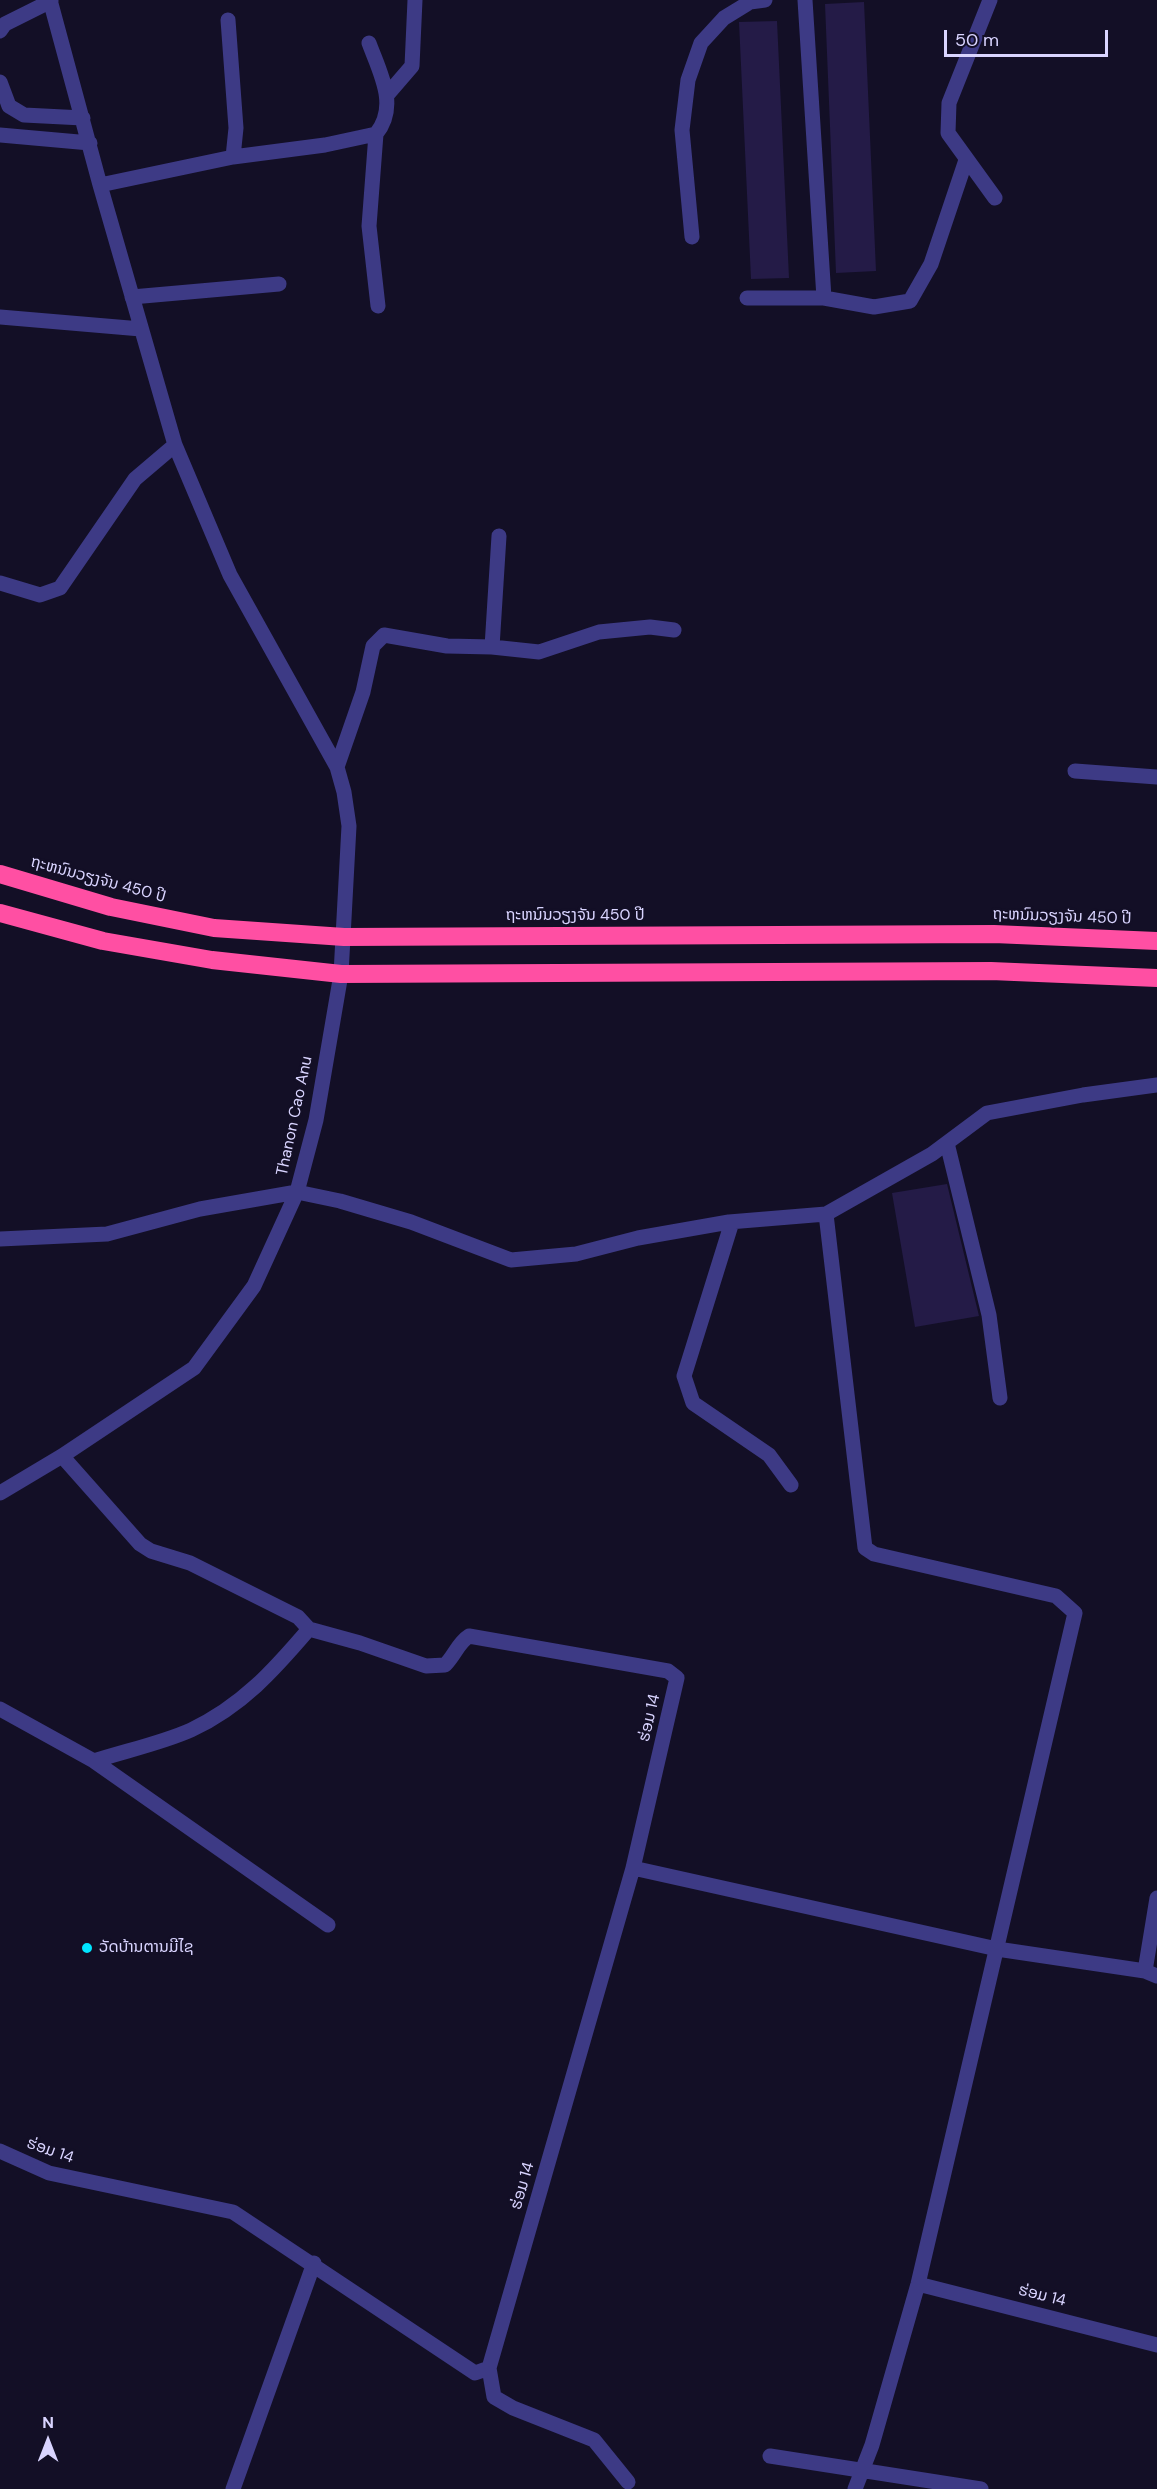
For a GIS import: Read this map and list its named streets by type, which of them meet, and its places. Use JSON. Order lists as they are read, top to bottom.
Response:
{
  "streets": {
    "highway": ["ຖະຫນົນວຽງຈັນ 450 ປີ"],
    "street": ["Thanon Cao Anu", "ຮ່ອມ 14"]
  },
  "crossings": [
    ["ຖະຫນົນວຽງຈັນ 450 ປີ", "Thanon Cao Anu"]
  ],
  "places": ["ວັດບ້ານຕານມີໄຊ"],
  "scale_bar": "50 m",
  "north": "top"
}
